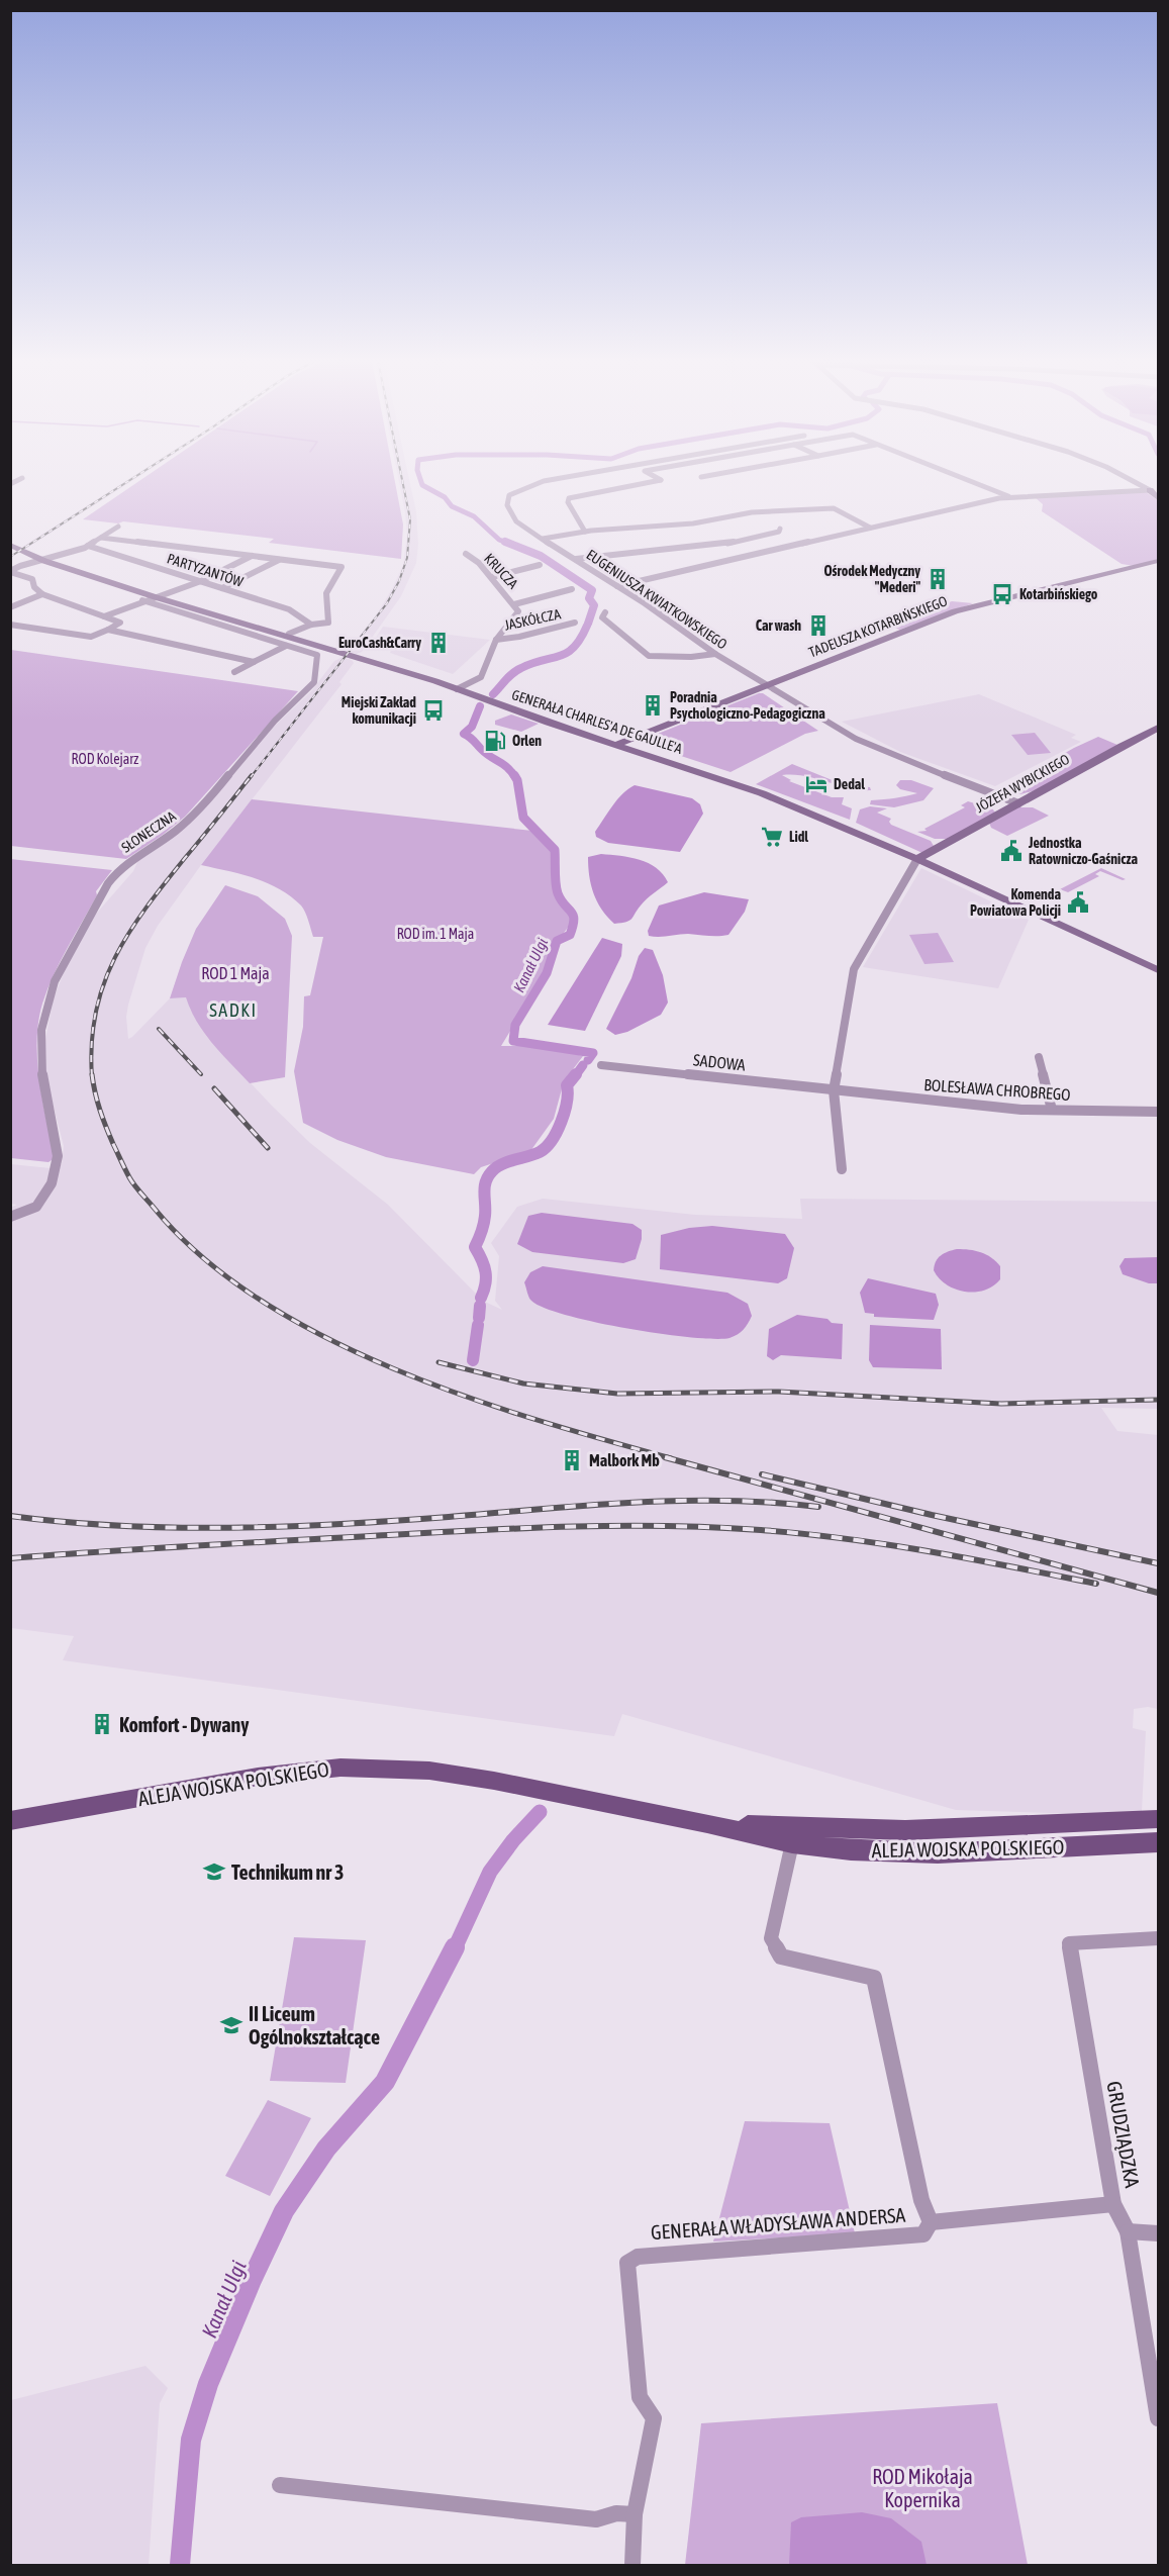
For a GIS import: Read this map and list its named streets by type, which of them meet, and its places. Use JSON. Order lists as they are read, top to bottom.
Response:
{
  "streets": {
    "main road": [
      "TADEUSZA KOTARBIŃSKIEGO",
      "GENERAŁA CHARLES'A DE GAULLE'A",
      "JÓZEFA WYBICKIEGO",
      "ALEJA WOJSKA POLSKIEGO"
    ],
    "street": [
      "PARTYZANTÓW",
      "KRUCZA",
      "EUGENIUSZA KWIATKOWSKIEGO",
      "JASKÓŁCZA",
      "SŁONECZNA",
      "SADOWA",
      "BOLESŁAWA CHROBREGO",
      "GRUDZIĄDZKA",
      "GENERAŁA WŁADYSŁAWA ANDERSA"
    ]
  },
  "crossings": [
    ["KRUCZA", "JASKÓŁCZA"],
    ["KRUCZA", "GENERAŁA CHARLES'A DE GAULLE'A"],
    ["EUGENIUSZA KWIATKOWSKIEGO", "TADEUSZA KOTARBIŃSKIEGO"],
    ["EUGENIUSZA KWIATKOWSKIEGO", "JÓZEFA WYBICKIEGO"],
    ["TADEUSZA KOTARBIŃSKIEGO", "GENERAŁA CHARLES'A DE GAULLE'A"],
    ["GENERAŁA CHARLES'A DE GAULLE'A", "JÓZEFA WYBICKIEGO"],
    ["SADOWA", "BOLESŁAWA CHROBREGO"],
    ["ALEJA WOJSKA POLSKIEGO", "GENERAŁA WŁADYSŁAWA ANDERSA"],
    ["GRUDZIĄDZKA", "GENERAŁA WŁADYSŁAWA ANDERSA"]
  ],
  "districts": ["SADKI"],
  "water": ["Kanał Ulgi"],
  "parks": [
    "ROD Kolejarz",
    "ROD im. 1 Maja",
    "ROD 1 Maja",
    "ROD Mikołaja Kopernika"
  ],
  "places": {
    "building": [
      "Ośrodek Medyczny \"Mederi\"",
      "Car wash",
      "EuroCash&Carry",
      "Poradnia Psychologiczno-Pedagogiczna",
      "Malbork Mb",
      "Komfort - Dywany"
    ],
    "bus stop": ["Kotarbińskiego", "Miejski Zakład komunikacji"],
    "fuel station": ["Orlen"],
    "hotel": ["Dedal"],
    "supermarket": ["Lidl"],
    "public building": ["Jednostka Ratowniczo-Gaśnicza", "Komenda Powiatowa Policji"],
    "school or university": ["Technikum nr 3", "II Liceum Ogólnokształcące"]
  }
}
